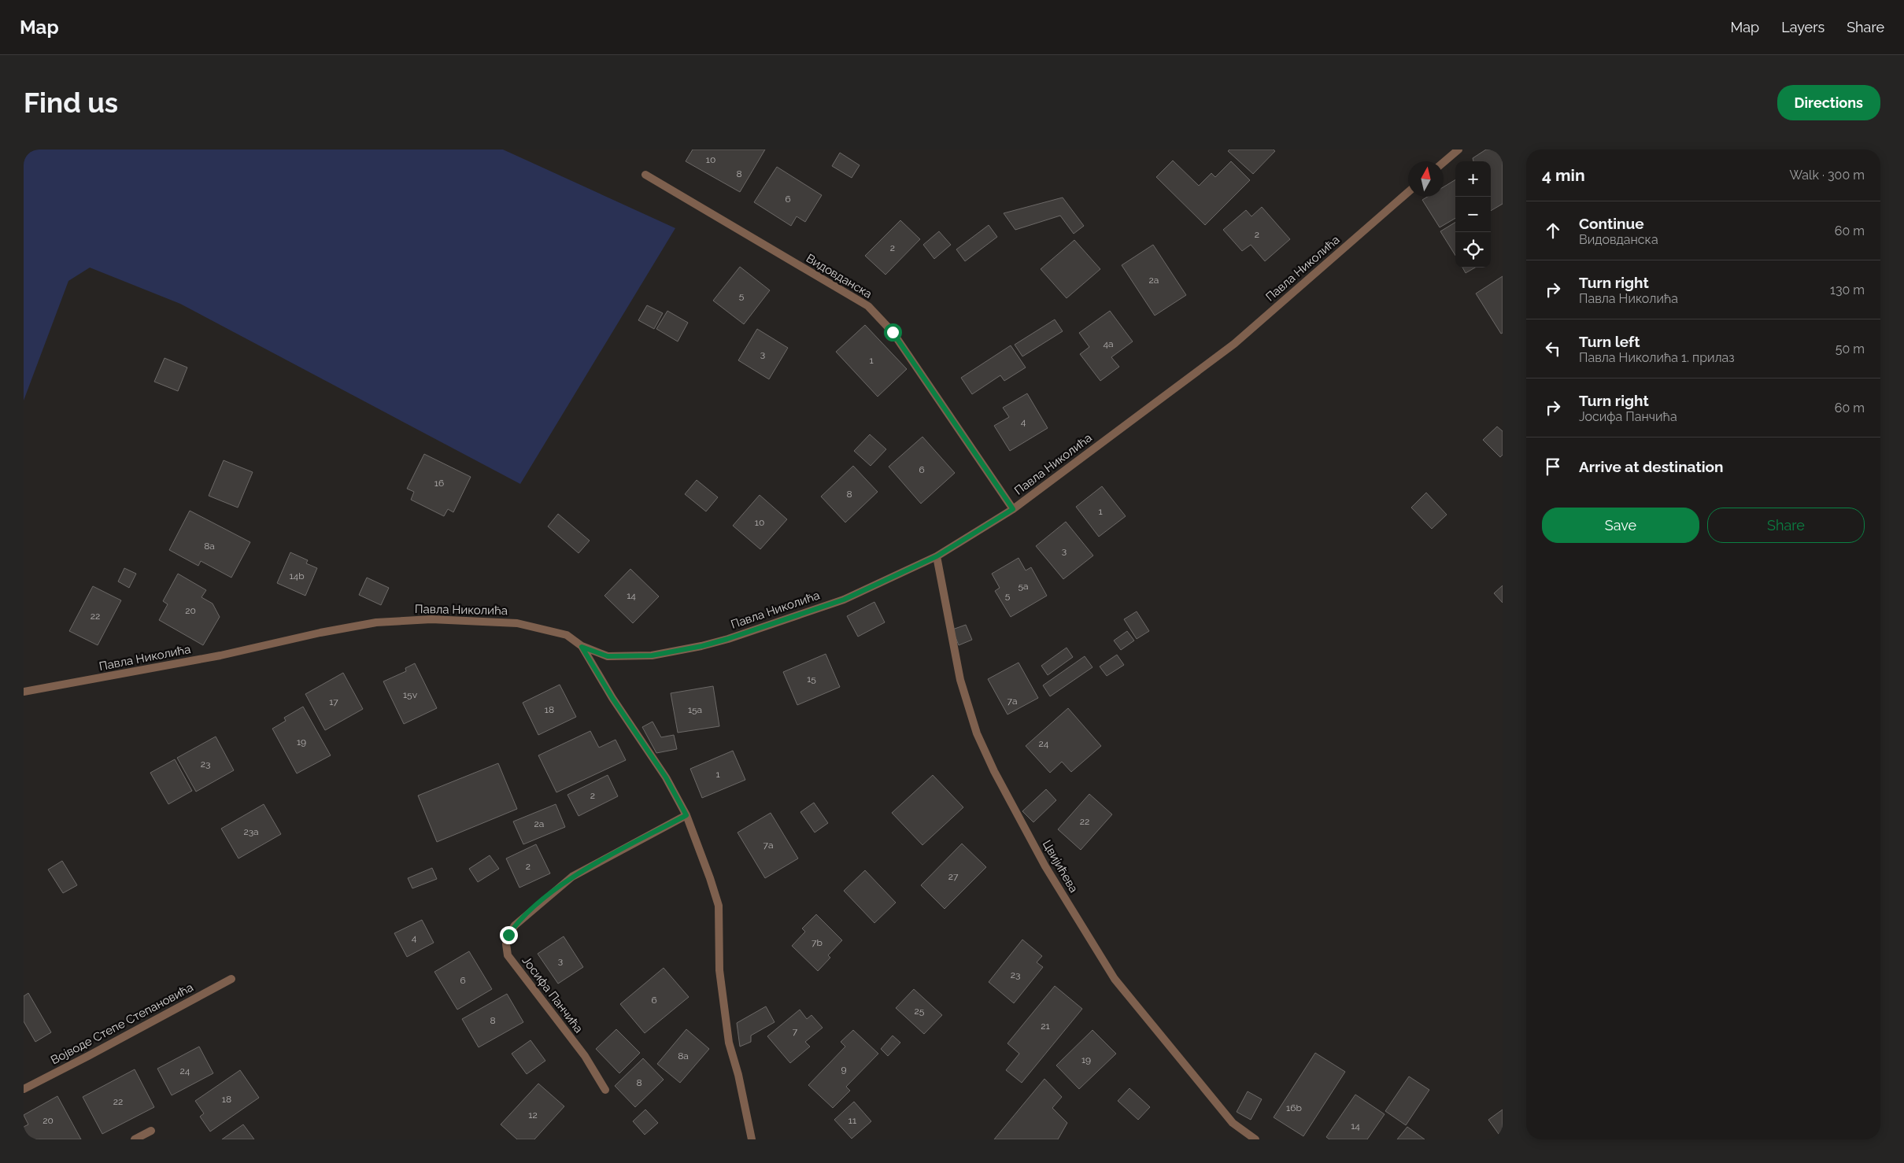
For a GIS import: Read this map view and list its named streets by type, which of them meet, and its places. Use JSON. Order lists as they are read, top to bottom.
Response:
{
  "streets": {
    "street": [
      "Павла Николића",
      "Видовданска",
      "Цвијићева",
      "Јосифа Панчића",
      "Војводе Степе Степановића"
    ]
  },
  "crossings": [
    ["Павла Николића", "Видовданска"],
    ["Павла Николића", "Цвијићева"]
  ],
  "house_numbers": [
    "10",
    "8",
    "6",
    "2",
    "2",
    "2a",
    "5",
    "4a",
    "3",
    "1",
    "4",
    "6",
    "16",
    "8",
    "1",
    "10",
    "8a",
    "3",
    "14b",
    "5a",
    "14",
    "5",
    "20",
    "22",
    "15",
    "15v",
    "7a",
    "17",
    "18",
    "15a",
    "19",
    "24",
    "23",
    "1",
    "2",
    "22",
    "2a",
    "23a",
    "7a",
    "2",
    "27",
    "4",
    "7b",
    "3",
    "23",
    "6",
    "6",
    "25",
    "8",
    "21",
    "7",
    "8a",
    "19",
    "9",
    "24",
    "8",
    "18",
    "22",
    "16b",
    "12",
    "20",
    "11",
    "14"
  ],
  "north": "top",
  "page": {
    "header": "Map",
    "nav": ["Map", "Layers", "Share"],
    "buttons": [
      "Directions",
      ["Save", "Share"]
    ],
    "title": "Find us",
    "heading": ["4 min", "Walk · 300 m"],
    "map_buttons": ["+", "−"],
    "list": [
      ["Continue", "Видовданска", "60 m"],
      ["Turn right", "Павла Николића", "130 m"],
      ["Turn left", "Павла Николића 1. прилаз", "50 m"],
      ["Turn right", "Јосифа Панчића", "60 m"],
      "Arrive at destination"
    ]
  }
}
